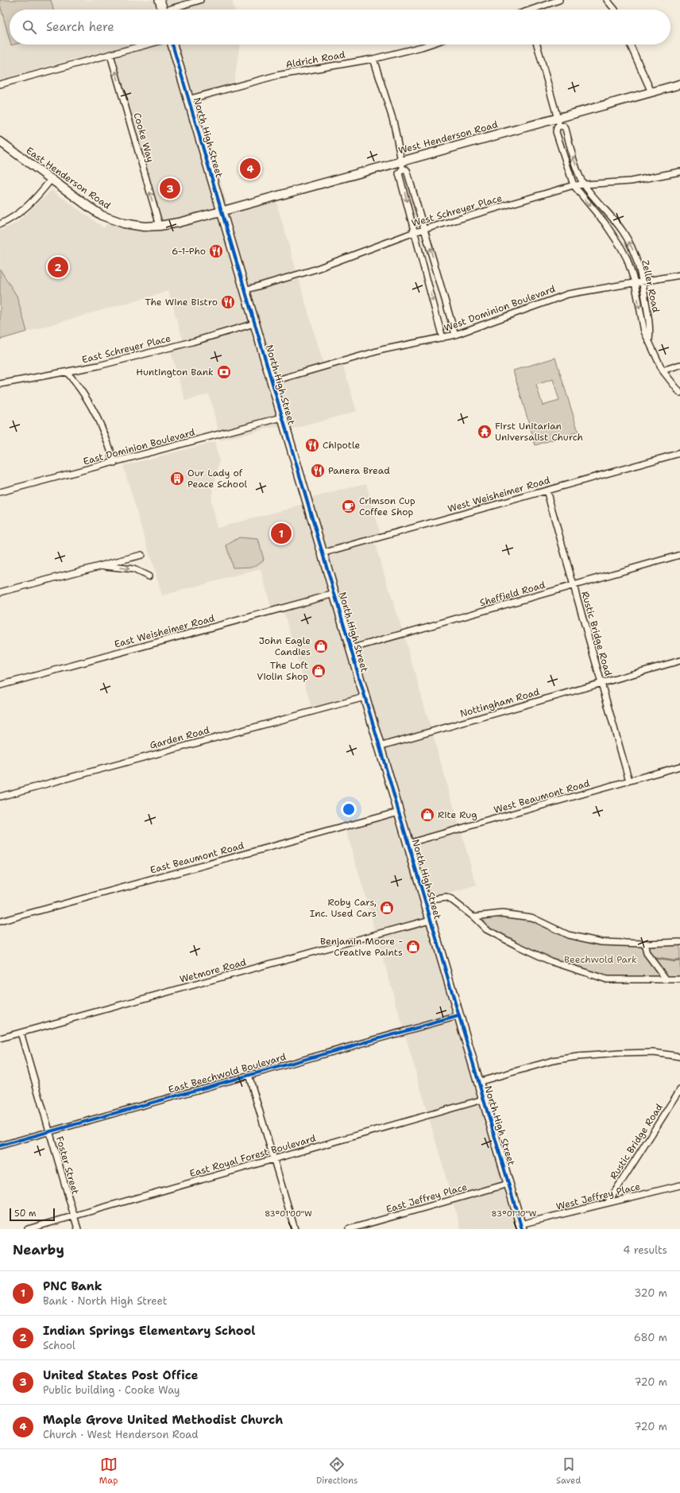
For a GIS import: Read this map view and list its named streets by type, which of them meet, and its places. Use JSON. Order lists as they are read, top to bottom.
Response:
{
  "streets": {
    "main road": ["North High Street", "West Henderson Road", "East Henderson Road"],
    "street": [
      "Aldrich Road",
      "Cooke Way",
      "West Schreyer Place",
      "Zeller Road",
      "West Dominion Boulevard",
      "East Schreyer Place",
      "East Dominion Boulevard",
      "West Weisheimer Road",
      "Sheffield Road",
      "East Weisheimer Road",
      "Rustic Bridge Road",
      "Nottingham Road",
      "Garden Road",
      "West Beaumont Road",
      "East Beaumont Road",
      "Wetmore Road",
      "East Beechwold Boulevard",
      "East Royal Forest Boulevard",
      "Foster Street",
      "West Jeffrey Place",
      "East Jeffrey Place"
    ]
  },
  "crossings": [
    ["Aldrich Road", "North High Street"],
    ["Cooke Way", "East Henderson Road"],
    ["North High Street", "West Henderson Road"],
    ["North High Street", "East Henderson Road"],
    ["North High Street", "West Schreyer Place"],
    ["North High Street", "West Dominion Boulevard"],
    ["North High Street", "East Schreyer Place"],
    ["North High Street", "East Dominion Boulevard"],
    ["North High Street", "West Weisheimer Road"],
    ["North High Street", "Sheffield Road"],
    ["North High Street", "East Weisheimer Road"],
    ["North High Street", "Nottingham Road"],
    ["North High Street", "Garden Road"],
    ["North High Street", "West Beaumont Road"],
    ["North High Street", "East Beaumont Road"],
    ["North High Street", "Wetmore Road"],
    ["North High Street", "East Beechwold Boulevard"],
    ["North High Street", "East Royal Forest Boulevard"],
    ["North High Street", "West Jeffrey Place"],
    ["North High Street", "East Jeffrey Place"],
    ["West Henderson Road", "East Henderson Road"],
    ["West Henderson Road", "Zeller Road"],
    ["West Schreyer Place", "Zeller Road"],
    ["Zeller Road", "West Dominion Boulevard"],
    ["West Weisheimer Road", "Rustic Bridge Road"],
    ["Sheffield Road", "Rustic Bridge Road"],
    ["Rustic Bridge Road", "Nottingham Road"],
    ["Rustic Bridge Road", "West Beaumont Road"],
    ["Rustic Bridge Road", "West Jeffrey Place"],
    ["Wetmore Road", "Foster Street"],
    ["East Beechwold Boulevard", "Foster Street"],
    ["East Royal Forest Boulevard", "Foster Street"]
  ],
  "one_way": ["Cooke Way"],
  "parks": ["Beechwold Park"],
  "places": {
    "restaurant": [
      "6-1-Pho",
      "The Wine Bistro",
      "Chipotle",
      "Panera Bread"
    ],
    "bank": ["Huntington Bank"],
    "temple": ["First Unitarian Universalist Church"],
    "building": ["Our Lady of Peace School"],
    "cafe": ["Crimson Cup Coffee Shop"],
    "shop": [
      "John Eagle Candies",
      "The Loft Violin Shop",
      "Rite Rug",
      "Roby Cars, Inc. Used Cars",
      "Benjamin Moore - Creative Paints"
    ]
  },
  "scale_bar": "50 m",
  "page": {
    "search": "Search here",
    "pins": [
      "4",
      "3",
      "2",
      "1"
    ],
    "scale": "50 m",
    "heading": ["Nearby", "4 results"],
    "list": [
      {
        "mark": "1",
        "name": "PNC Bank",
        "note": "Bank · North High Street",
        "value": "320 m"
      },
      {
        "mark": "2",
        "name": "Indian Springs Elementary School",
        "note": "School",
        "value": "680 m"
      },
      {
        "mark": "3",
        "name": "United States Post Office",
        "note": "Public building · Cooke Way",
        "value": "720 m"
      },
      {
        "mark": "4",
        "name": "Maple Grove United Methodist Church",
        "note": "Church · West Henderson Road",
        "value": "720 m"
      }
    ],
    "nav": ["Map", "Directions", "Saved"]
  },
  "coordinates": ["83°01'00\"W", "83°01'10\"W"]
}
